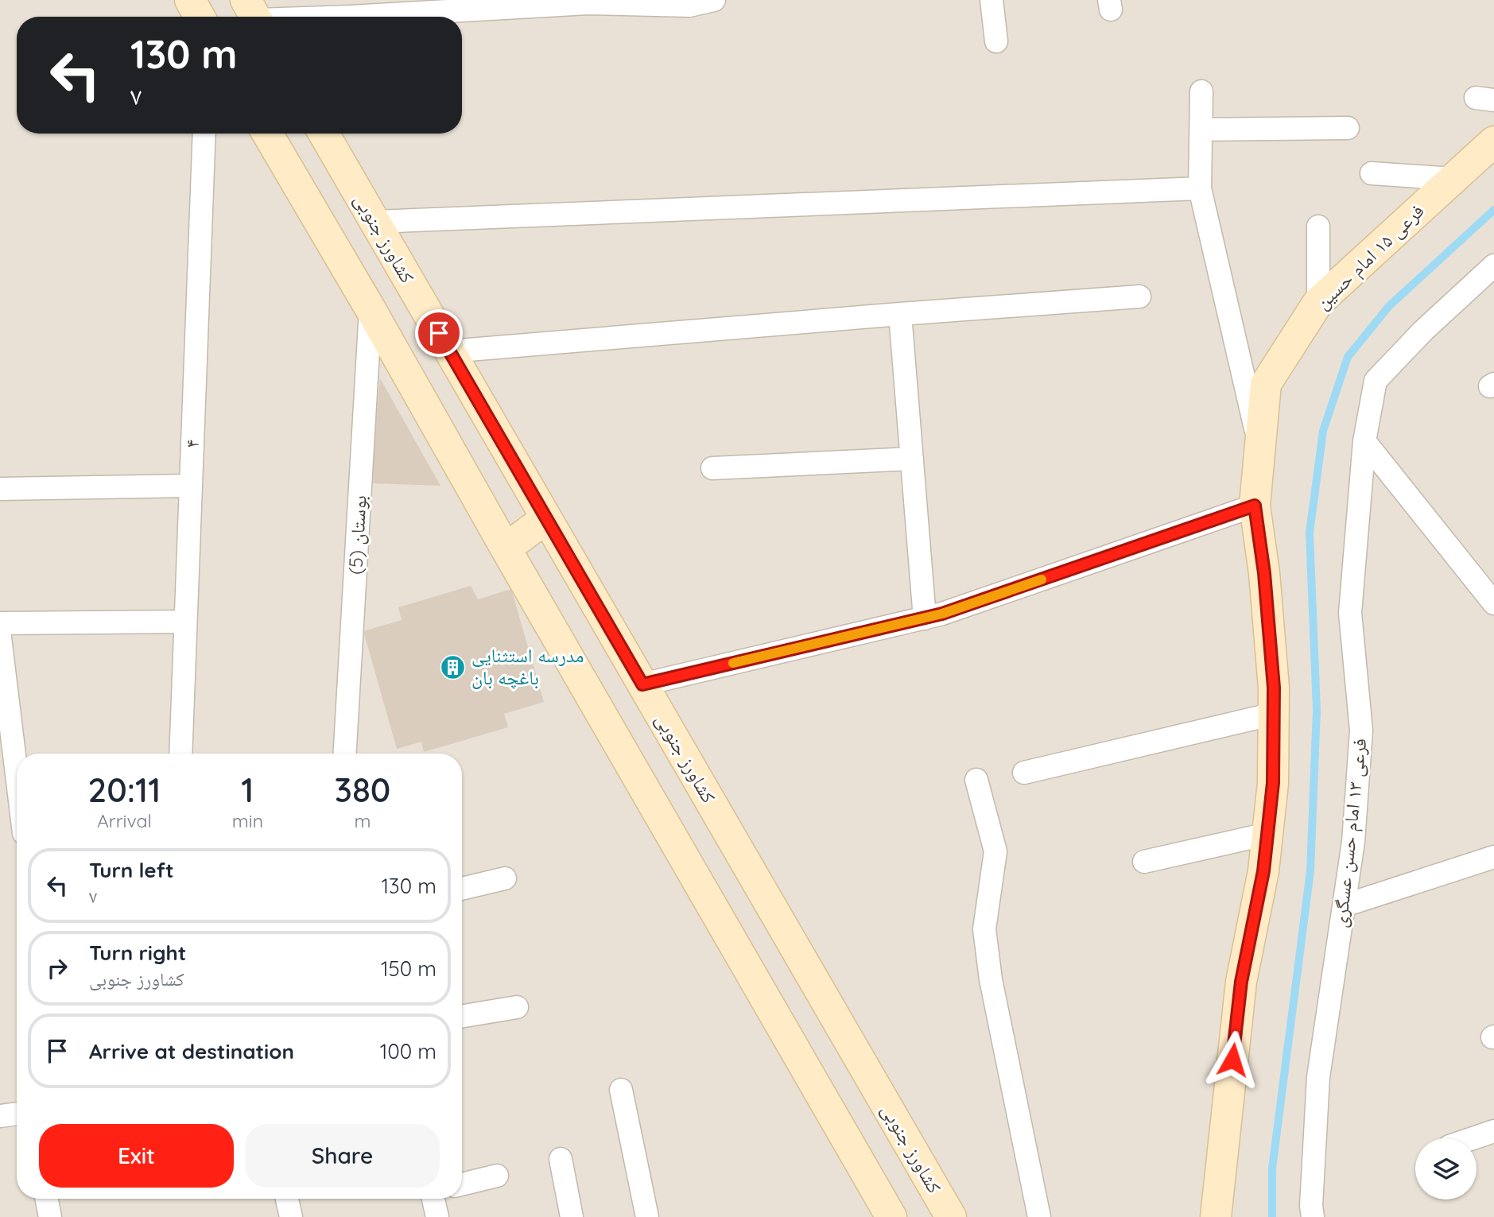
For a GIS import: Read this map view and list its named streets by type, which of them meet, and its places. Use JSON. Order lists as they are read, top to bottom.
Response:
{
  "streets": {
    "street": [
      "کشاورز جنوبی",
      "فرعی ۱۵ امام حسین",
      "۴",
      "بوستان (5)",
      "فرعی ۱۳ امام حسن عسگری"
    ]
  },
  "places": {
    "building": ["مدرسه استثنایی باغچه بان"]
  },
  "page": {
    "turn": ["130 m", "۷"],
    "eta": [
      "20:11",
      "Arrival",
      "1",
      "min",
      "380",
      "m"
    ],
    "list": [
      {
        "name": "Turn left",
        "note": "۷",
        "value": "130 m"
      },
      {
        "name": "Turn right",
        "note": "کشاورز جنوبی",
        "value": "150 m"
      },
      {
        "name": "Arrive at destination",
        "value": "100 m"
      }
    ],
    "buttons": ["Exit", "Share"]
  }
}
